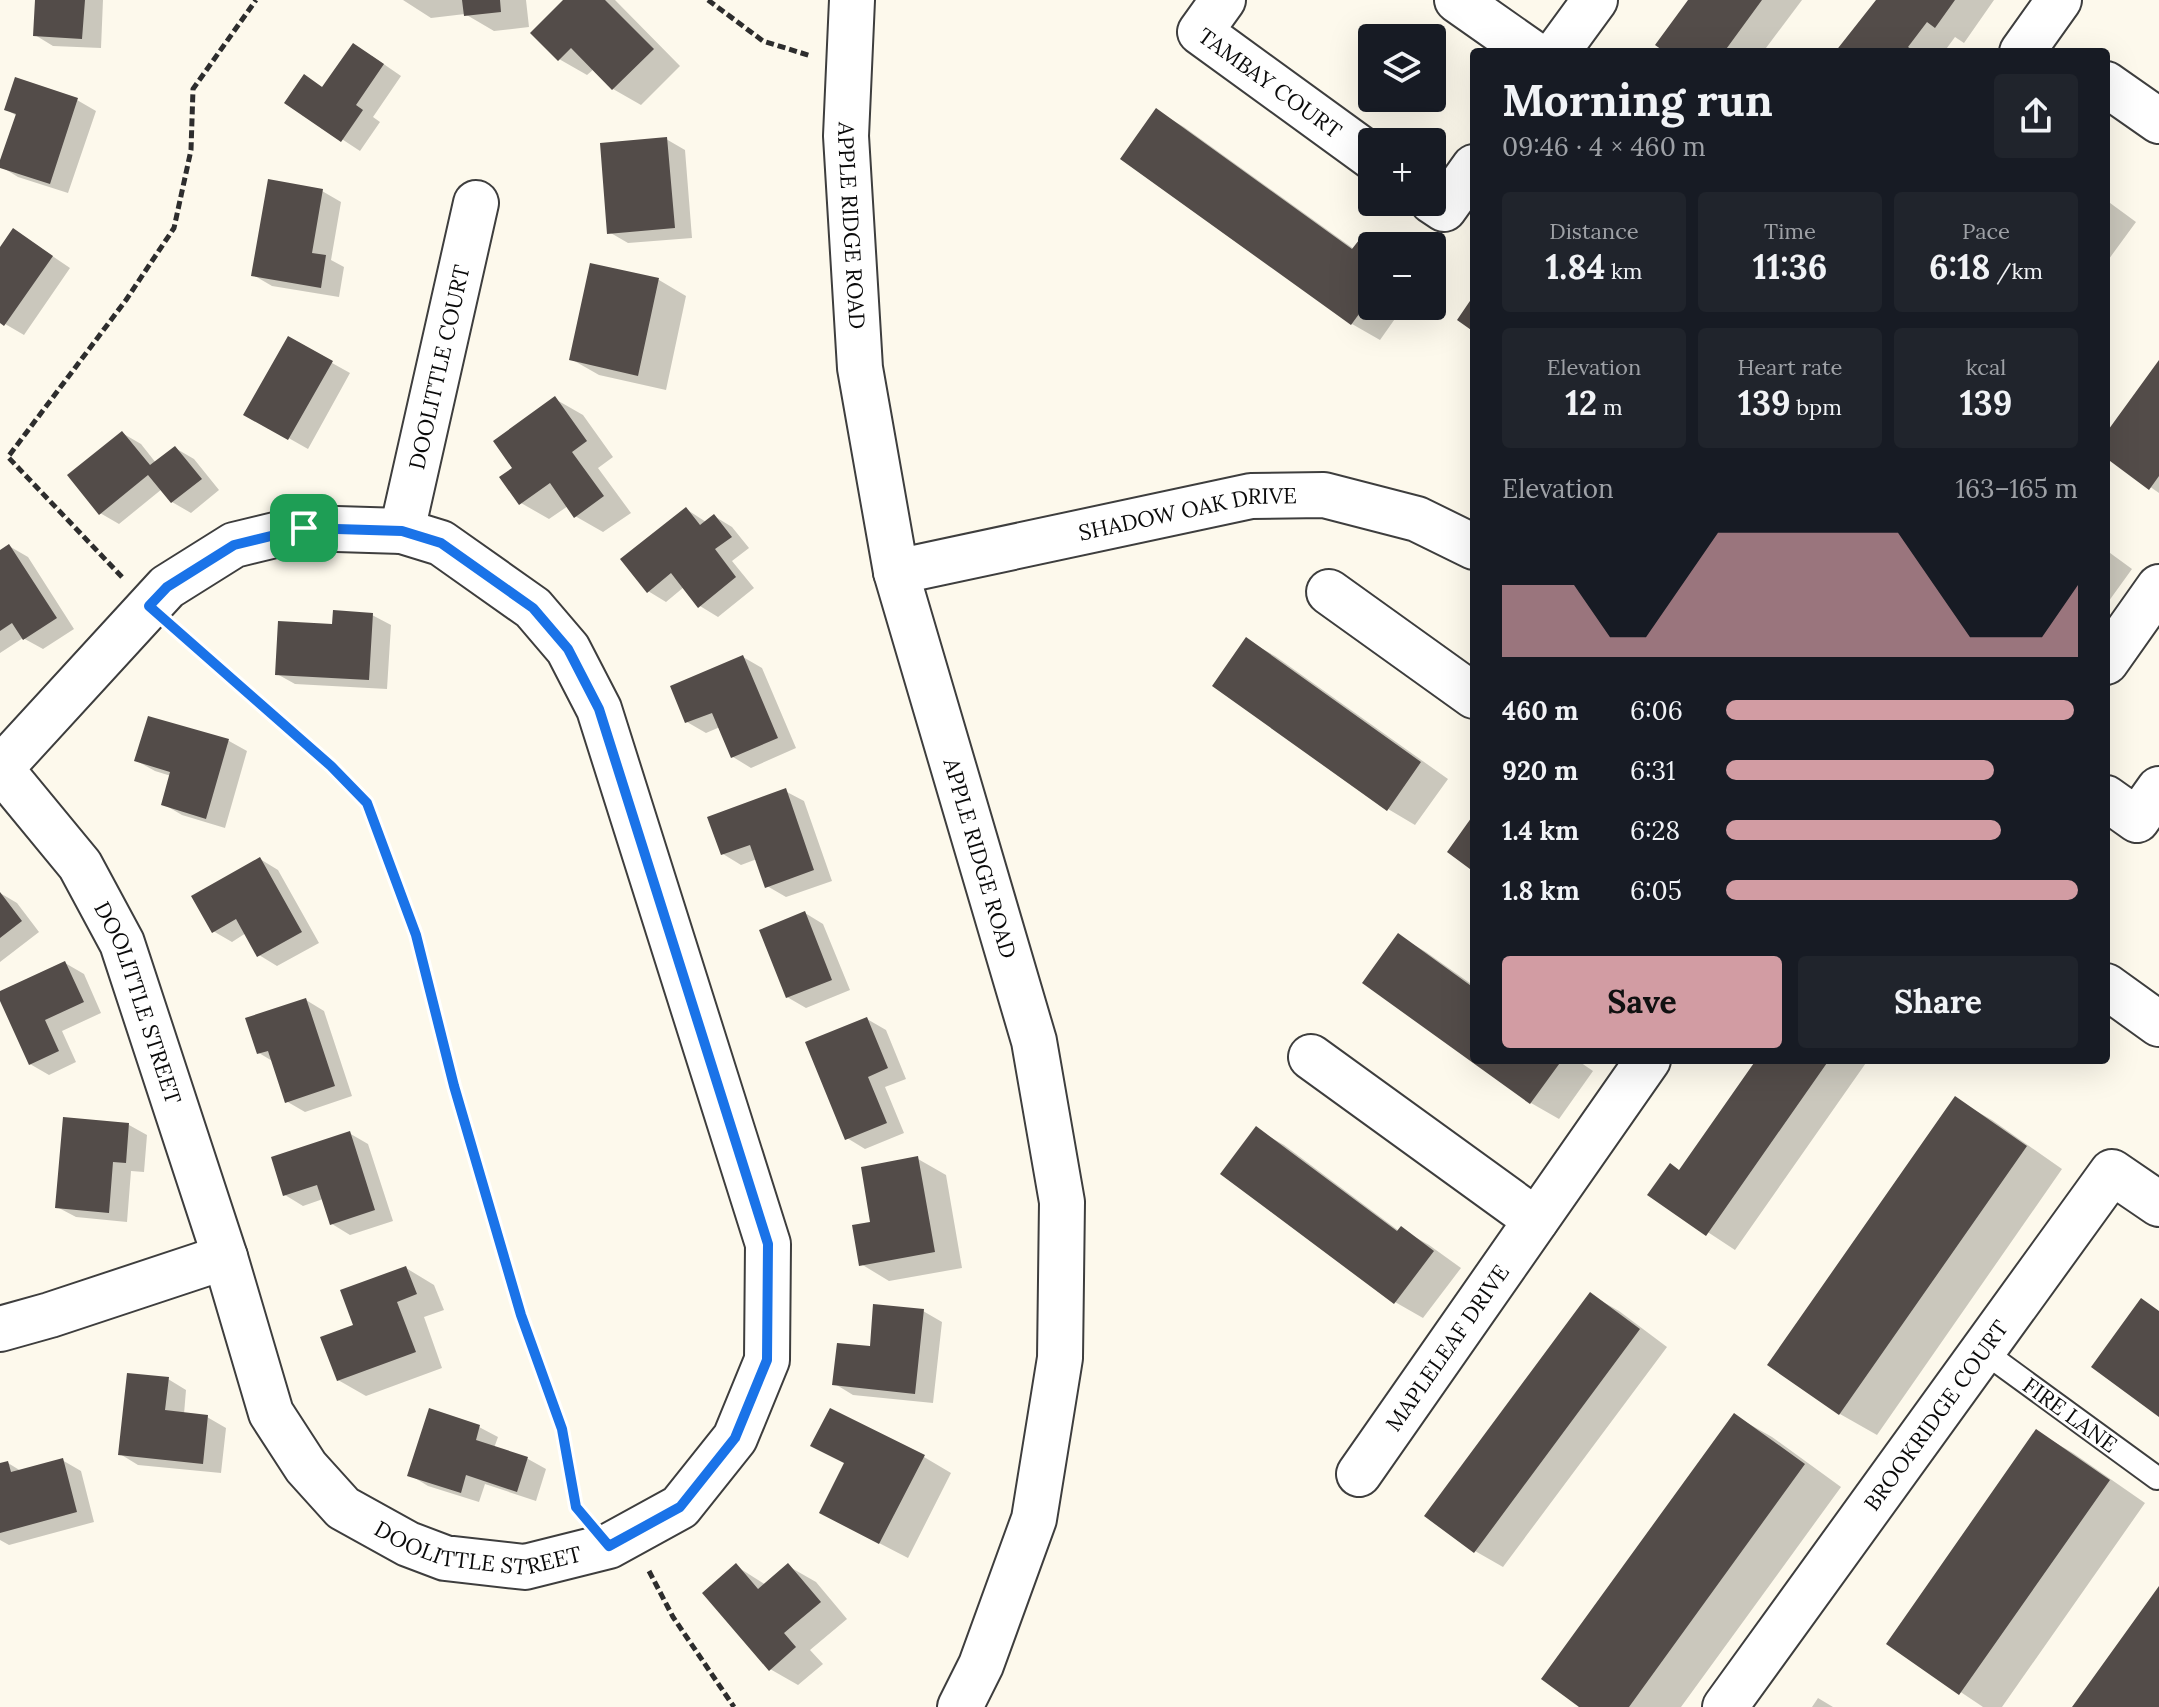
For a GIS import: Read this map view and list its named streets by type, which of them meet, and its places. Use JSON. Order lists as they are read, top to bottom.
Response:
{
  "streets": {
    "street": [
      "TAMBAY COURT",
      "APPLE RIDGE ROAD",
      "DOOLITTLE COURT",
      "SHADOW OAK DRIVE",
      "DOOLITTLE STREET",
      "MAPLELEAF DRIVE",
      "BROOKRIDGE COURT"
    ],
    "lane": ["FIRE LANE"]
  },
  "crossings": [
    ["APPLE RIDGE ROAD", "SHADOW OAK DRIVE"],
    ["DOOLITTLE COURT", "DOOLITTLE STREET"],
    ["FIRE LANE", "BROOKRIDGE COURT"]
  ],
  "page": {
    "map_buttons": ["+", "−"],
    "heading": ["Morning run", "09:46 · 4 × 460 m"],
    "stats": [
      ["Distance", "1.84 km"],
      ["Time", "11:36"],
      ["Pace", "6:18 /km"],
      ["Elevation", "12 m"],
      ["Heart rate", "139 bpm"],
      ["kcal", "139"]
    ],
    "chart": ["Elevation", "163–165 m"],
    "list": [
      {
        "name": "460 m",
        "note": "6:06"
      },
      {
        "name": "920 m",
        "note": "6:31"
      },
      {
        "name": "1.4 km",
        "note": "6:28"
      },
      {
        "name": "1.8 km",
        "note": "6:05"
      }
    ],
    "buttons": ["Save", "Share"]
  }
}
